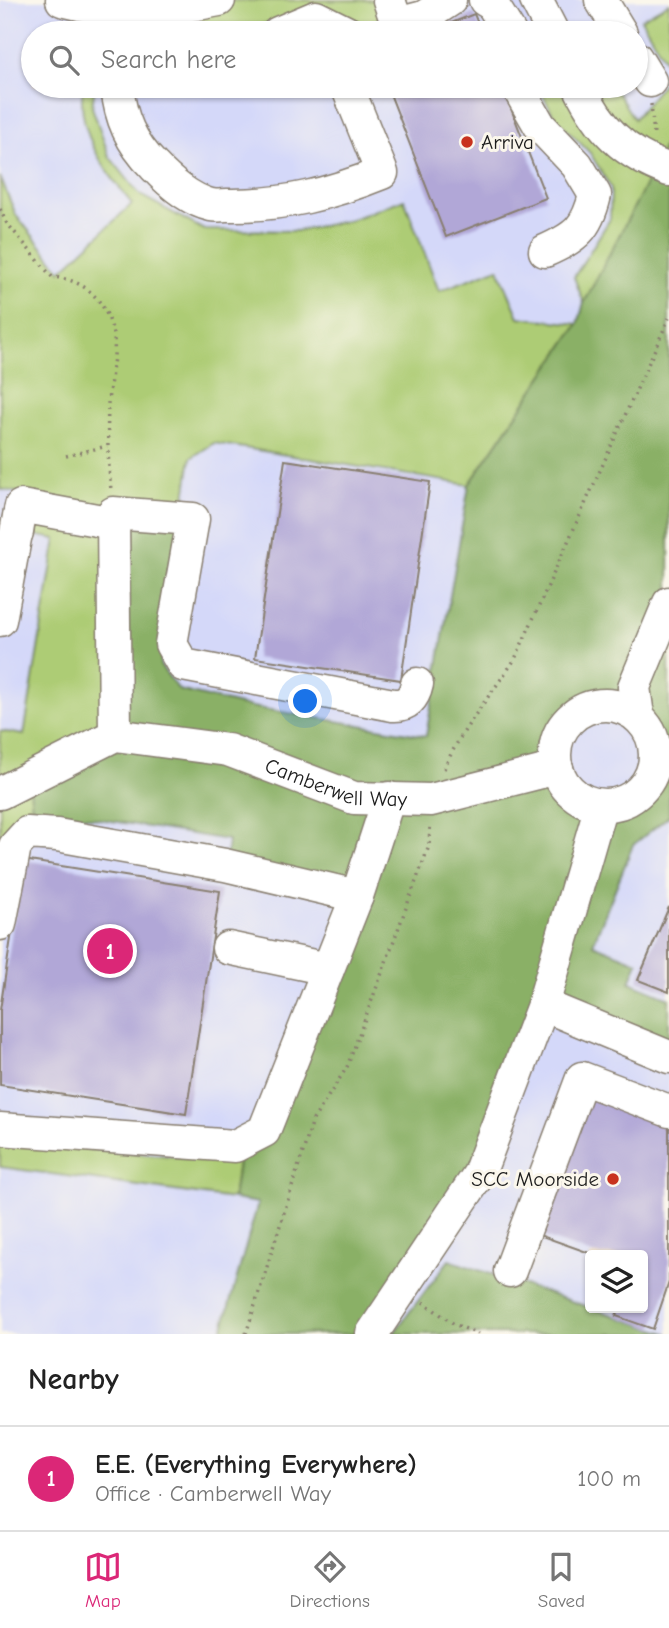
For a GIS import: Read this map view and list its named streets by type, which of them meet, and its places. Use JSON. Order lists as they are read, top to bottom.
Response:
{
  "streets": {
    "street": ["Camberwell Way"]
  },
  "places": ["Arriva", "SCC Moorside"],
  "page": {
    "search": "Search here",
    "pins": "1",
    "heading": "Nearby",
    "list": [
      {
        "mark": "1",
        "name": "E.E. (Everything Everywhere)",
        "note": "Office · Camberwell Way",
        "value": "100 m"
      }
    ],
    "nav": ["Map", "Directions", "Saved"]
  }
}
